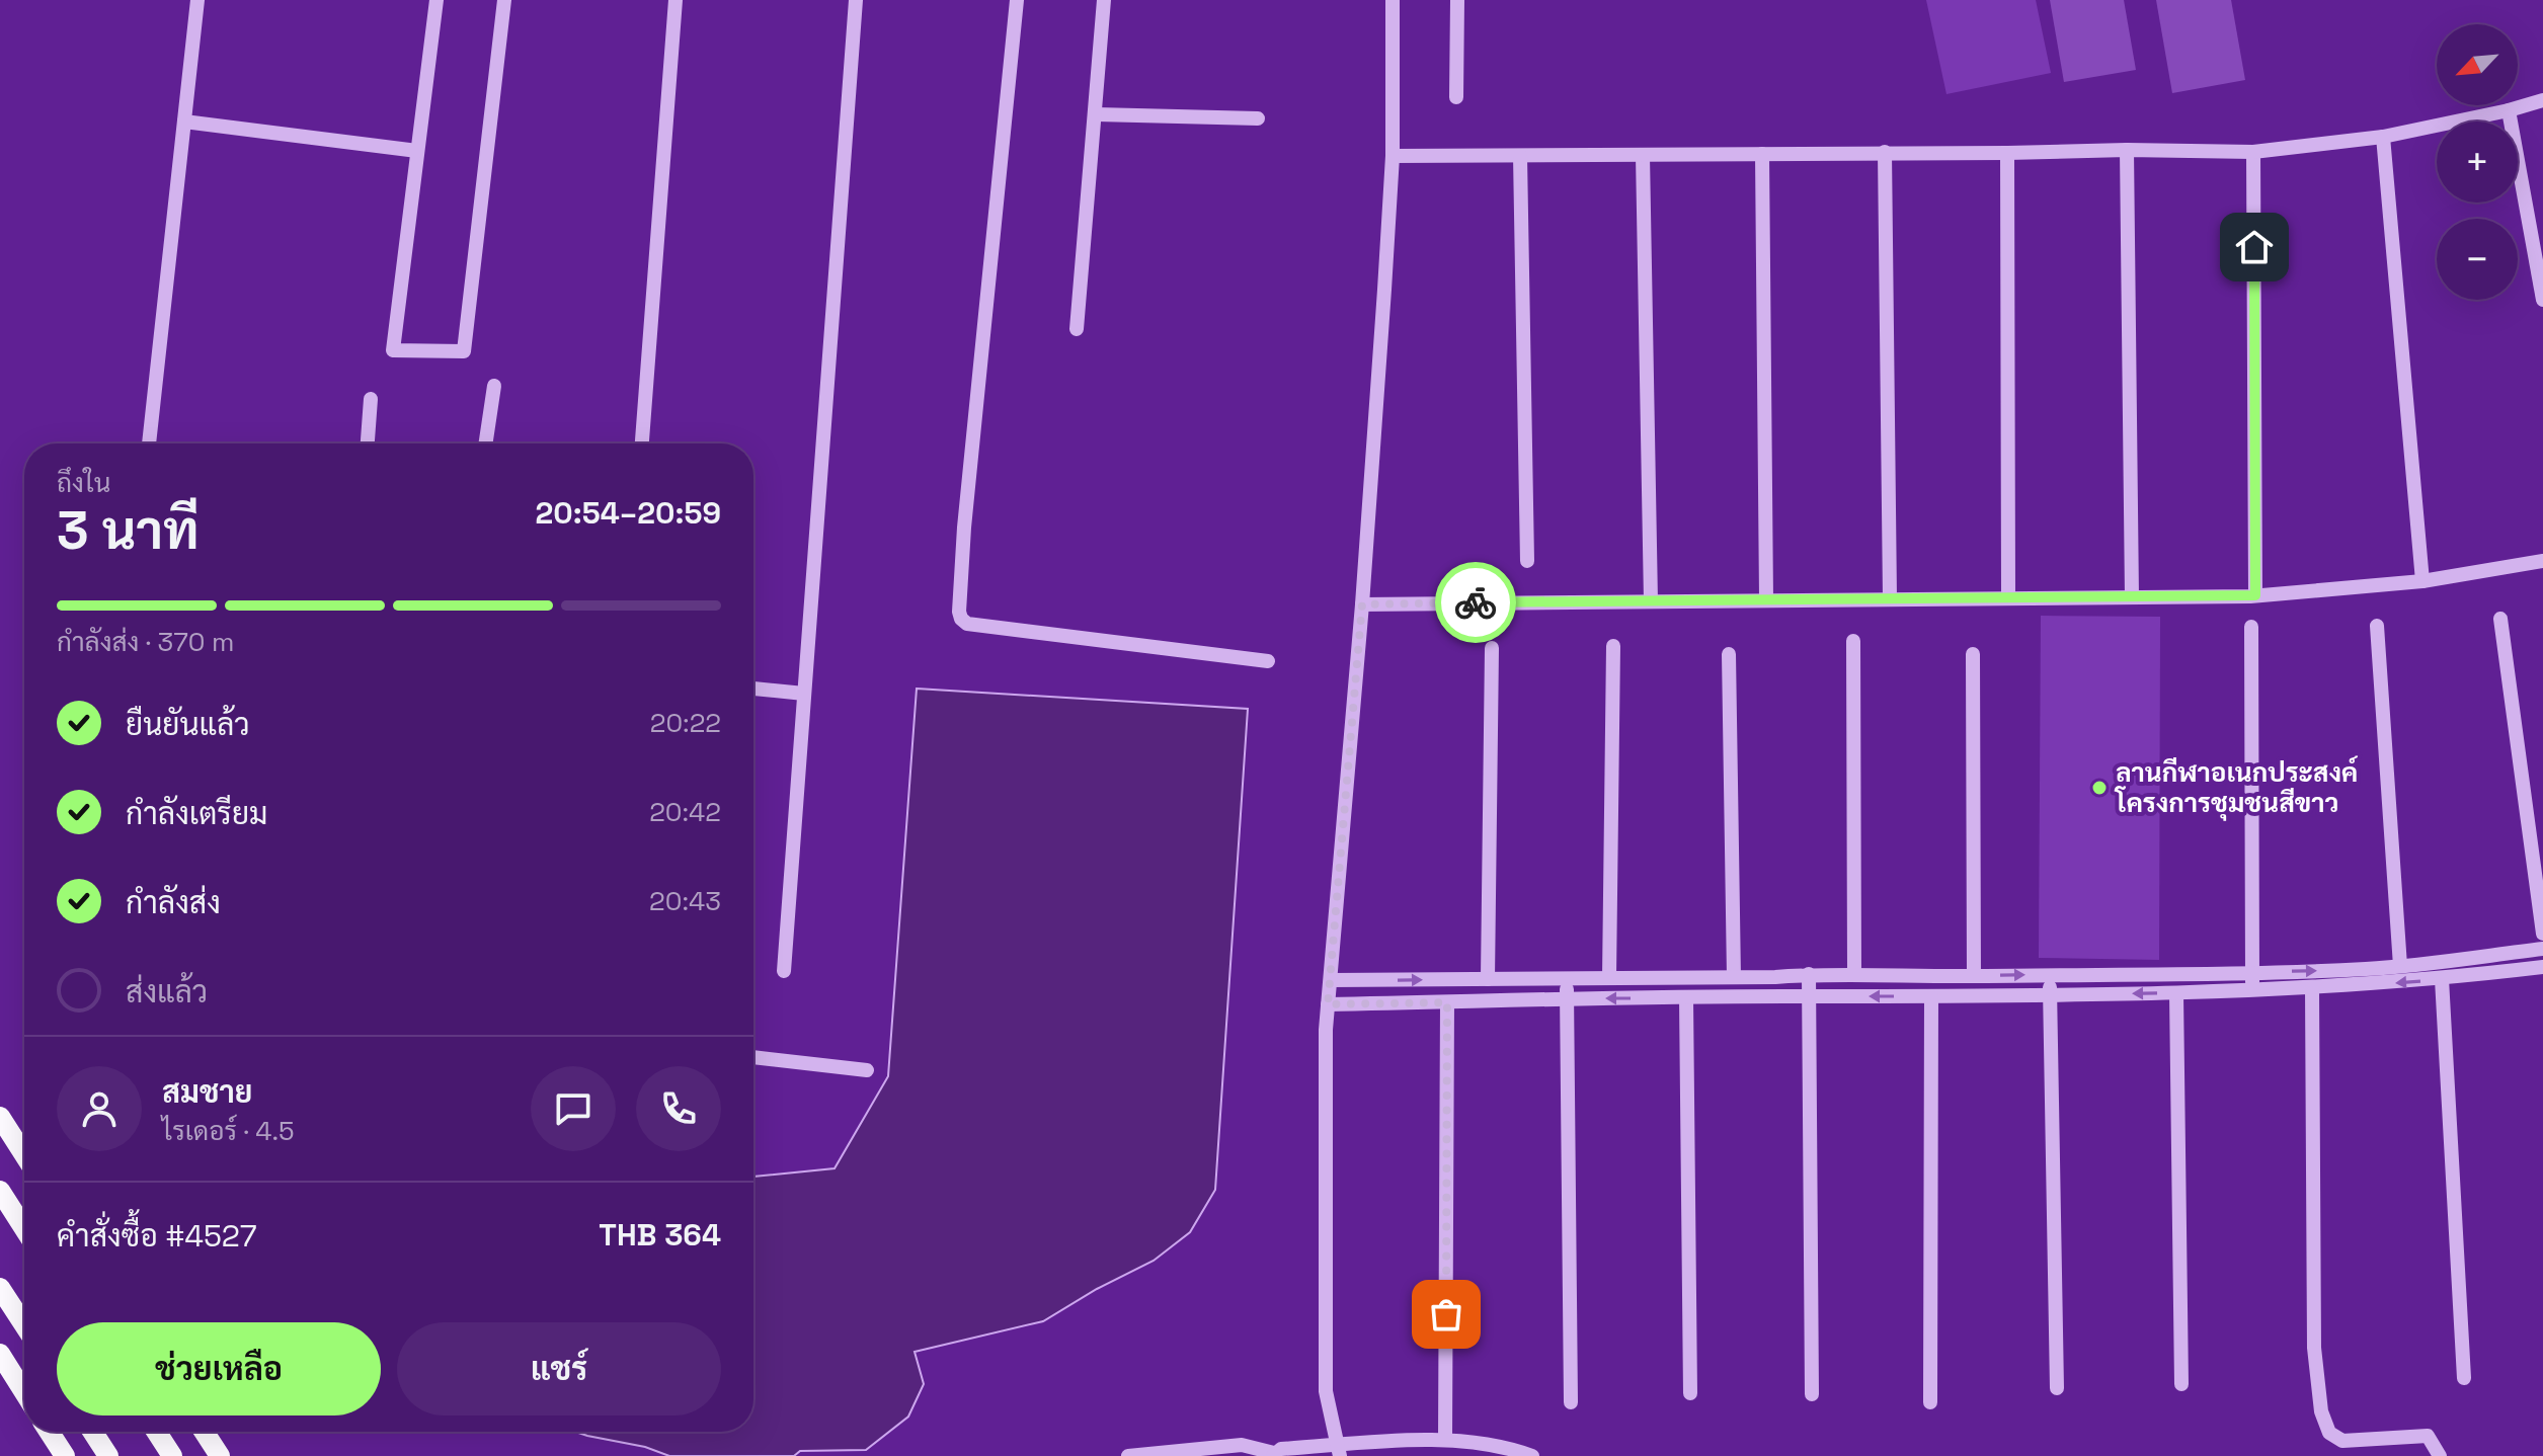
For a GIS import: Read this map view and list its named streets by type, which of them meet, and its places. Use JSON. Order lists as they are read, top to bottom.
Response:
{
  "places": ["ลานกีฬาอเนกประสงค์ โครงการชุมชนสีขาว"],
  "north": "bottom left",
  "page": {
    "map_buttons": ["+", "−"],
    "heading": ["3 นาที", "ถึงใน", "20:54–20:59"],
    "panel": [
      "สมชาย",
      "ไรเดอร์ · 4.5",
      "คำสั่งซื้อ #4527",
      "THB 364"
    ],
    "bar": "กำลังส่ง · 370 m",
    "list": [
      ["ยืนยันแล้ว", "20:22"],
      ["กำลังเตรียม", "20:42"],
      ["กำลังส่ง", "20:43"],
      "ส่งแล้ว"
    ],
    "buttons": ["ช่วยเหลือ", "แชร์"]
  }
}
